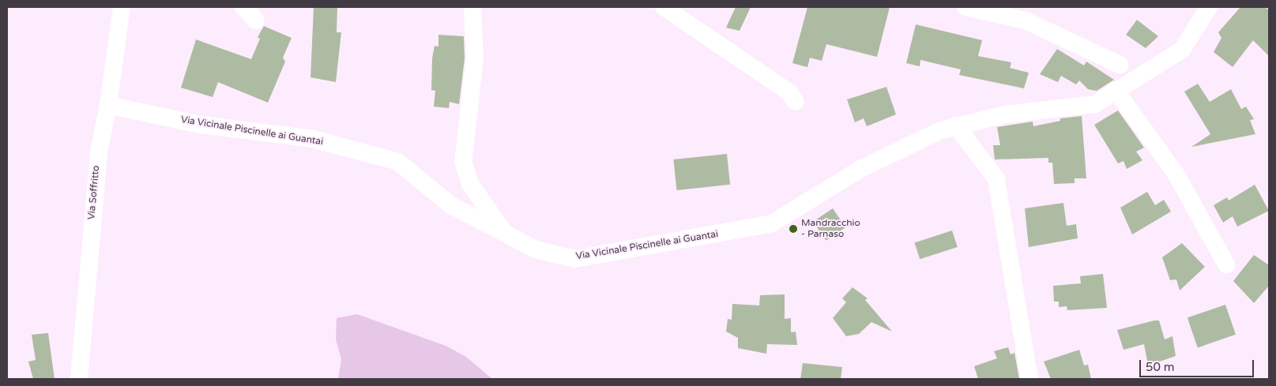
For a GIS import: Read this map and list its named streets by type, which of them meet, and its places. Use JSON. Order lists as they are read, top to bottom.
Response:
{
  "streets": {
    "street": ["Via Vicinale Piscinelle ai Guantai", "Via Soffritto"]
  },
  "crossings": [
    ["Via Vicinale Piscinelle ai Guantai", "Via Soffritto"]
  ],
  "places": ["Mandracchio - Parnaso"],
  "scale_bar": "50 m"
}
